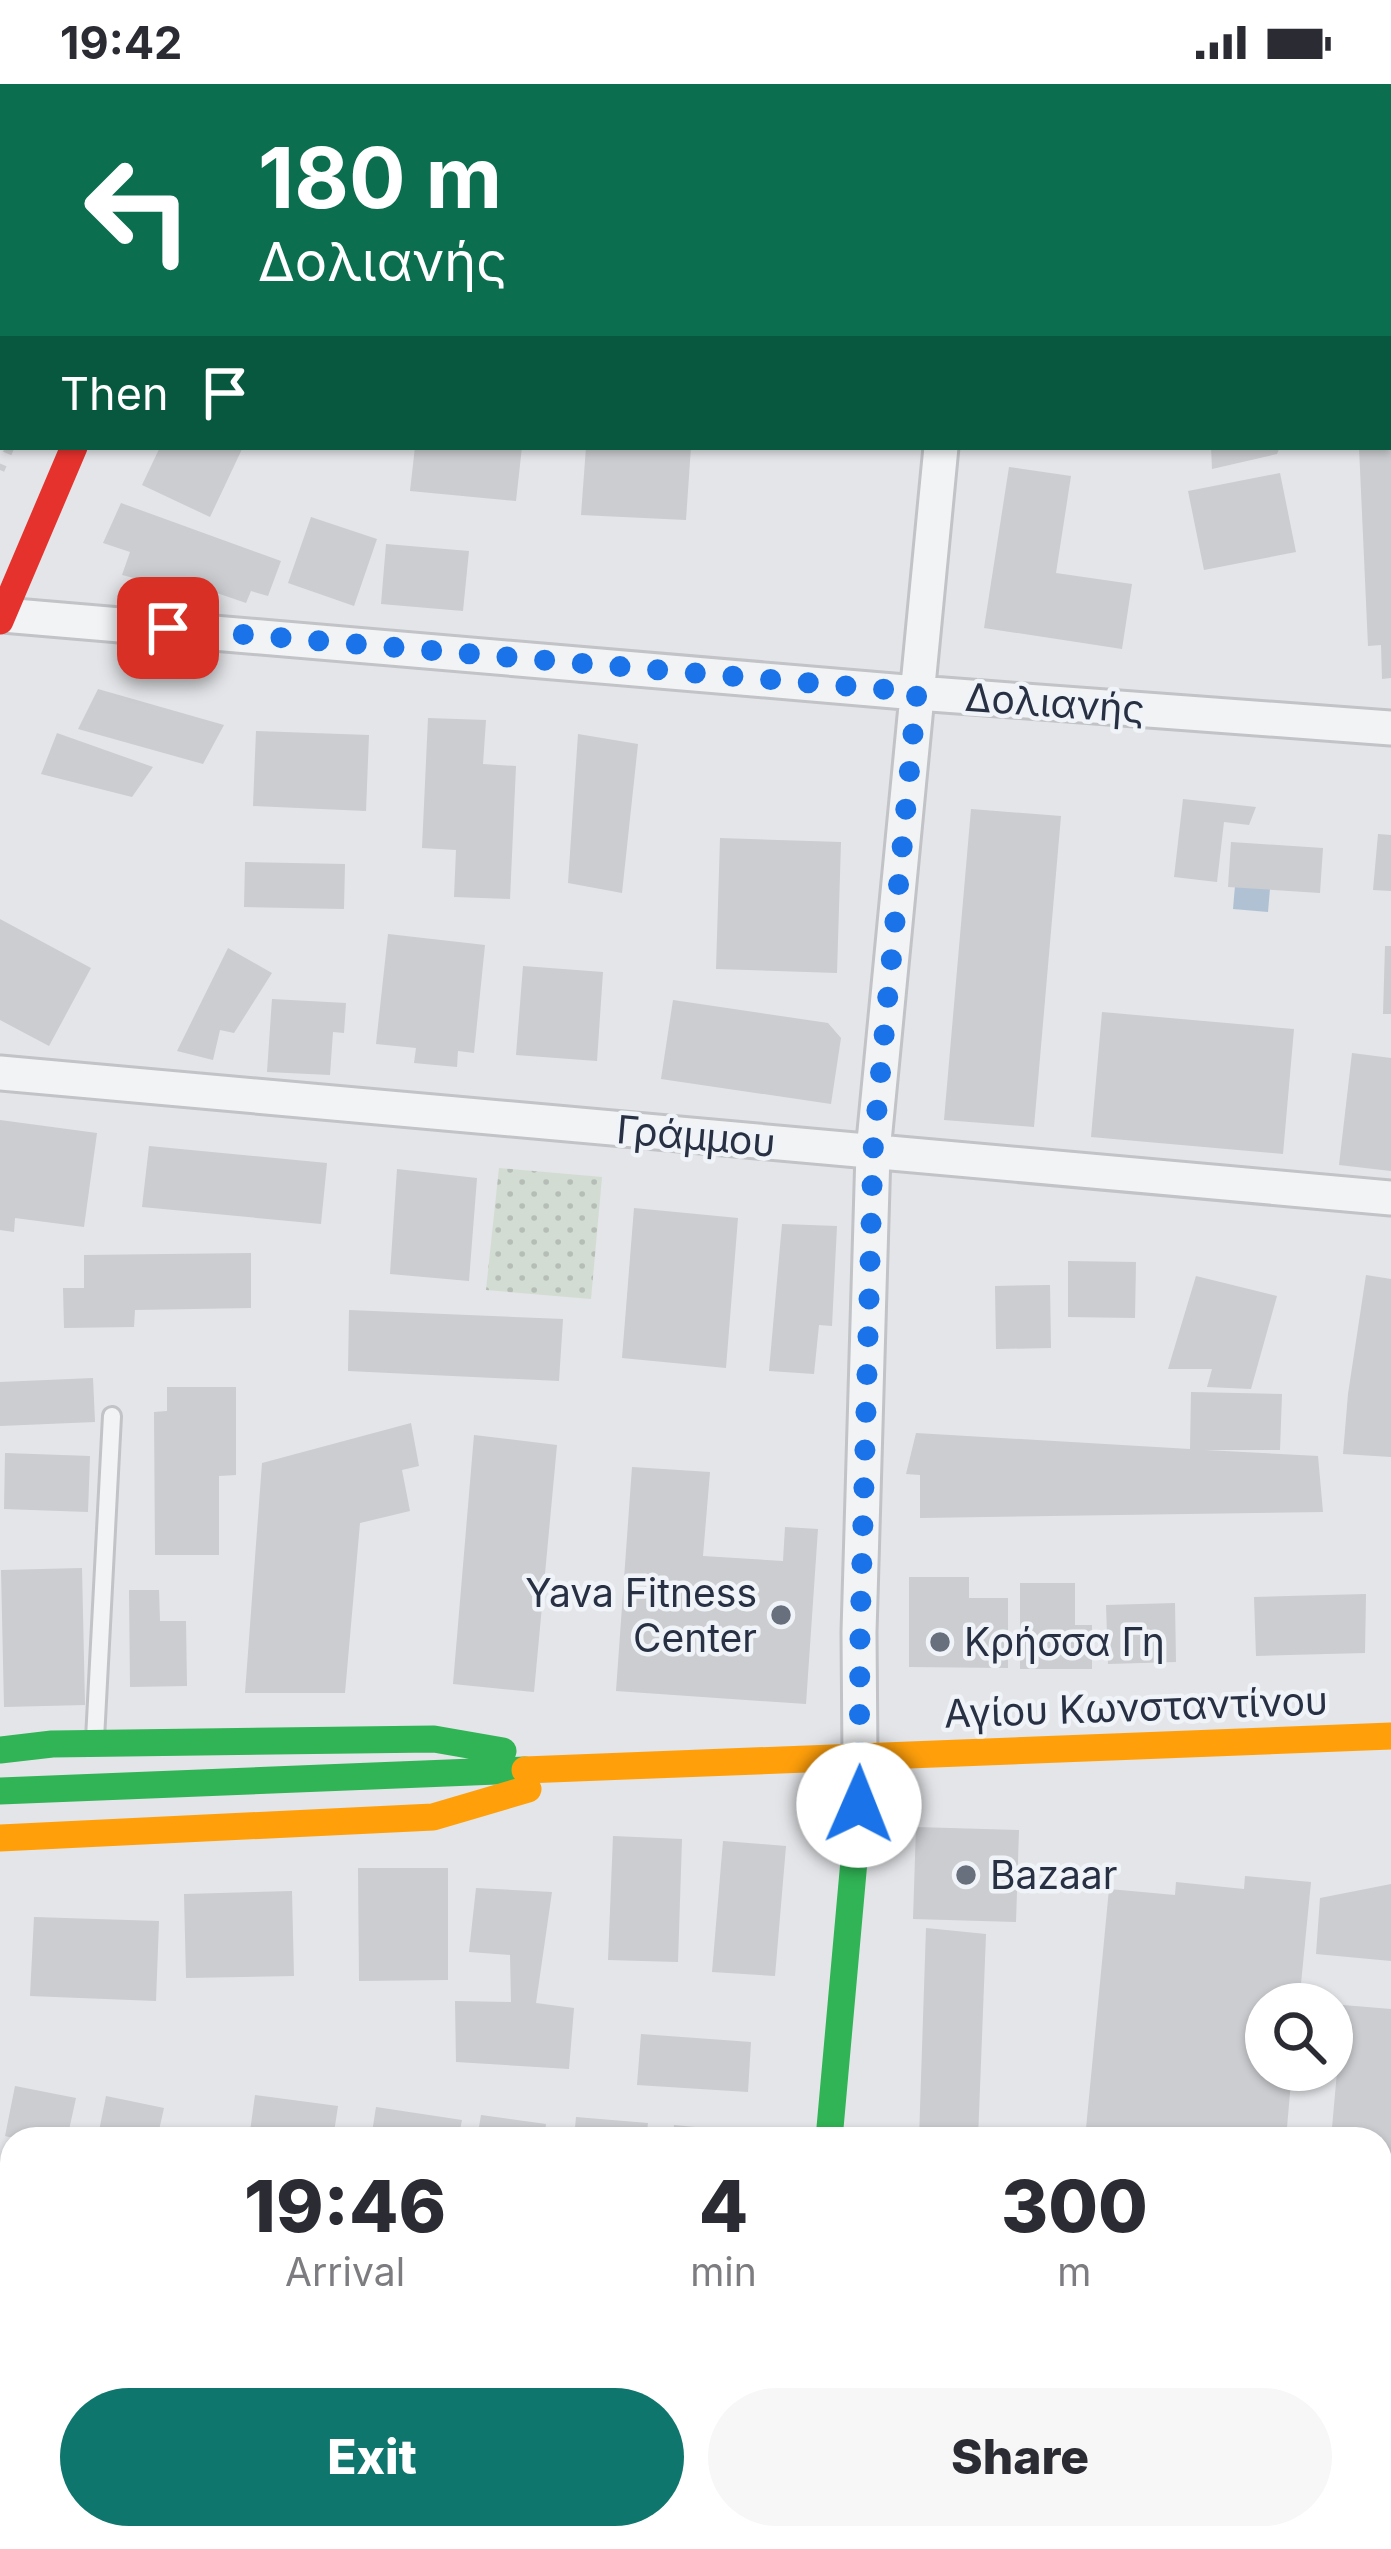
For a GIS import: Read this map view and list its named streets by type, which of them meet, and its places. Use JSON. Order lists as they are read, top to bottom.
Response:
{
  "streets": {
    "street": ["Δολιανής", "Γράμμου", "Αγίου Κωνσταντίνου"]
  },
  "places": ["Yava Fitness Center", "Κρήσσα Γη", "Bazaar"],
  "page": {
    "status": "19:42",
    "turn": ["180 m", "Δολιανής"],
    "then": "Then",
    "eta": [
      "19:46",
      "Arrival",
      "4",
      "min",
      "300",
      "m"
    ],
    "buttons": ["Exit", "Share"]
  }
}
